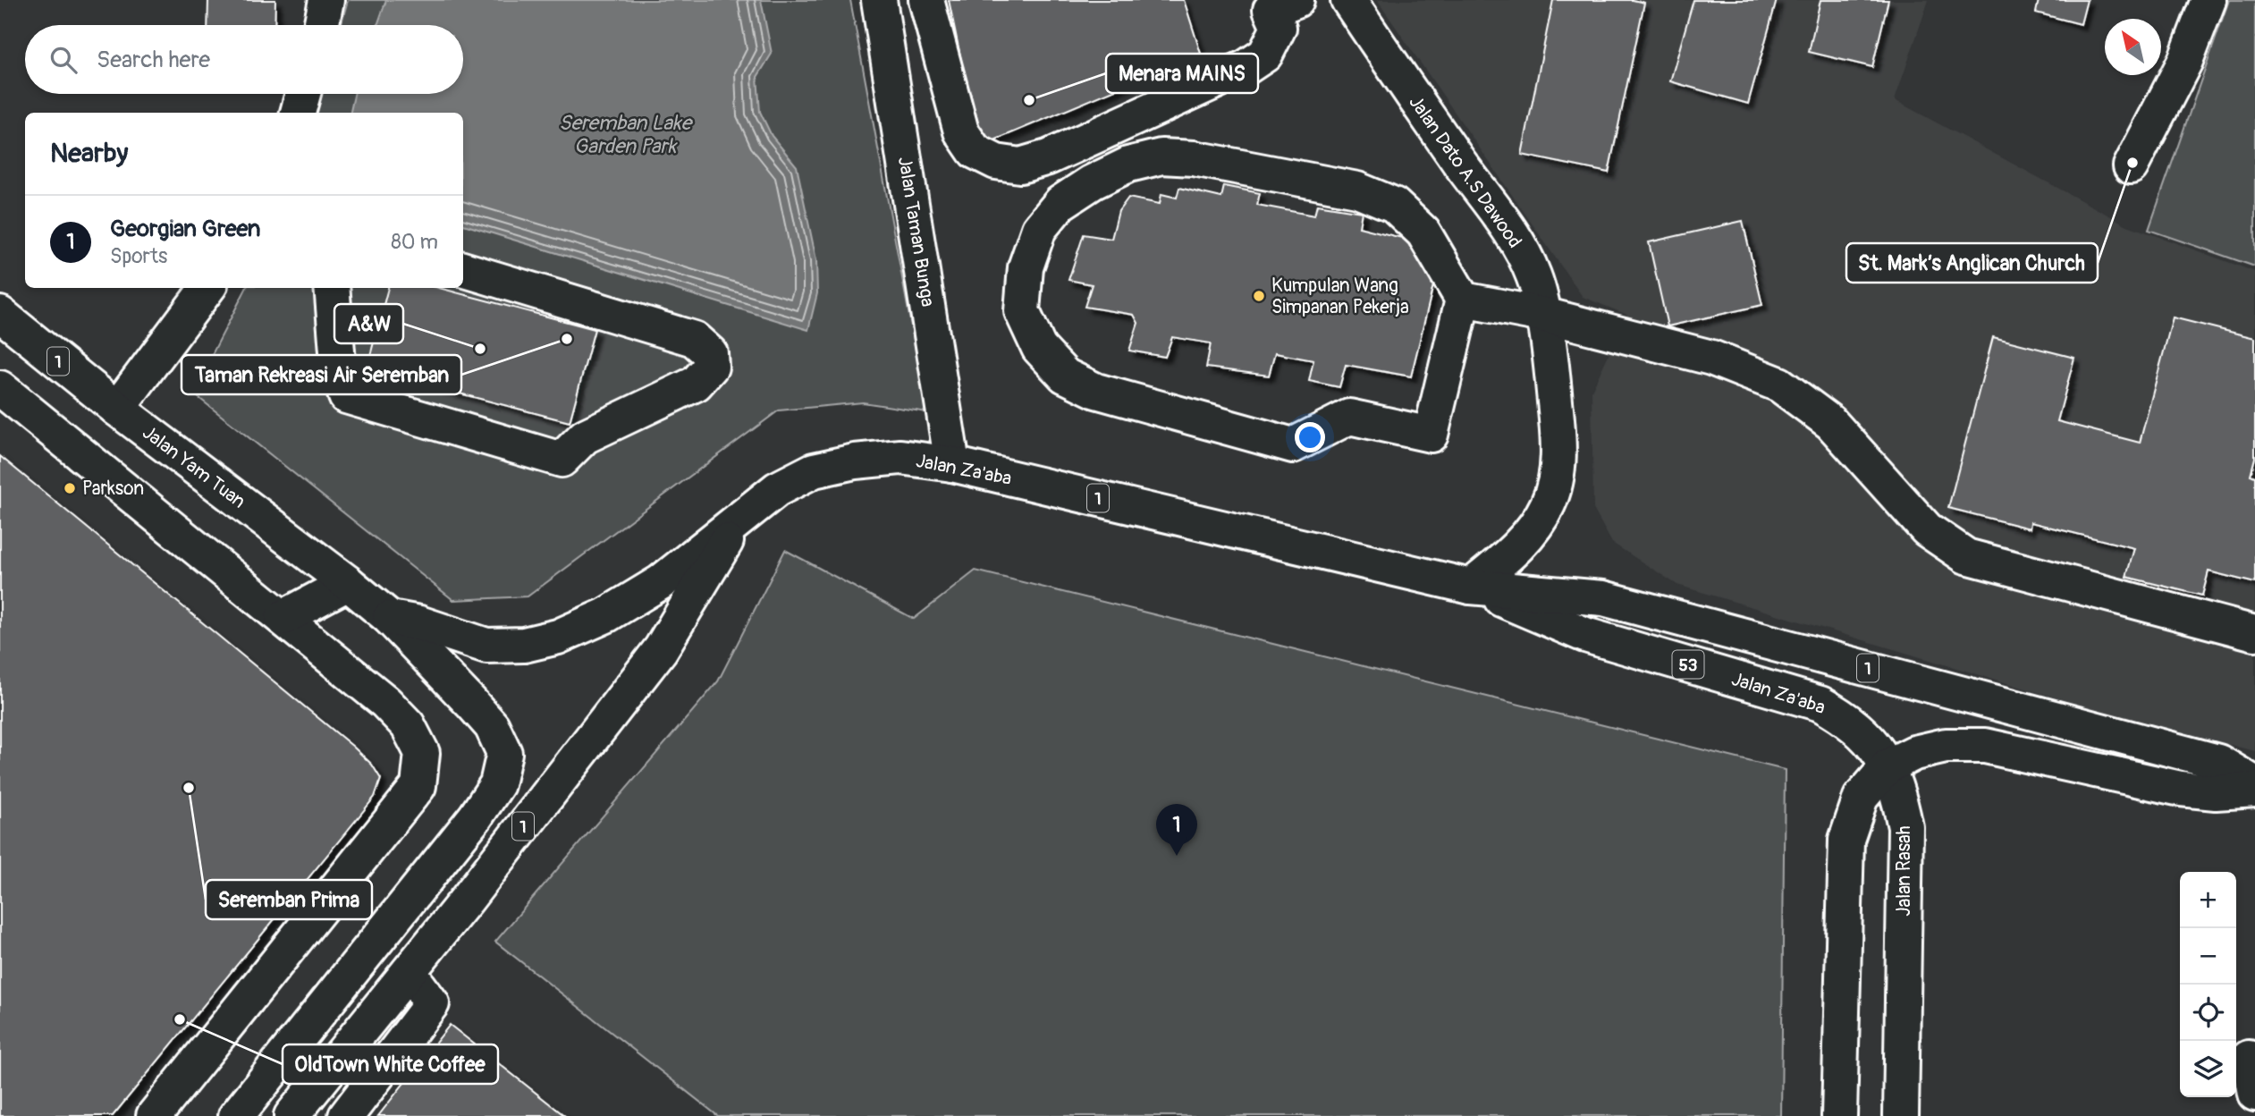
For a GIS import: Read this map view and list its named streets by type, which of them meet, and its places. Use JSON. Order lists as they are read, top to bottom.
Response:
{
  "streets": {
    "main road": [
      "Jalan Dato A.S Dawood",
      "Jalan Taman Bunga",
      "1",
      "Jalan Yam Tuan",
      "Jalan Za'aba",
      "53",
      "Jalan Rasah"
    ]
  },
  "crossings": [
    ["Jalan Dato A.S Dawood", "Jalan Za'aba"],
    ["Jalan Taman Bunga", "Jalan Za'aba"],
    ["1", "Jalan Yam Tuan"],
    ["1", "Jalan Za'aba"],
    ["Jalan Yam Tuan", "Jalan Za'aba"],
    ["Jalan Za'aba", "Jalan Rasah"]
  ],
  "water": ["Seremban Lake Garden Park"],
  "places": [
    "Menara MAINS",
    "St. Mark’s Anglican Church",
    "Kumpulan Wang Simpanan Pekerja",
    "Taman Rekreasi Air Seremban",
    "A&W",
    "Parkson",
    "Seremban Prima",
    "OldTown White Coffee"
  ],
  "north": "top left",
  "page": {
    "search": "Search here",
    "heading": "Nearby",
    "list": [
      {
        "mark": "1",
        "name": "Georgian Green",
        "note": "Sports",
        "value": "80 m"
      }
    ],
    "pins": "1",
    "map_buttons": ["+", "−"]
  }
}
